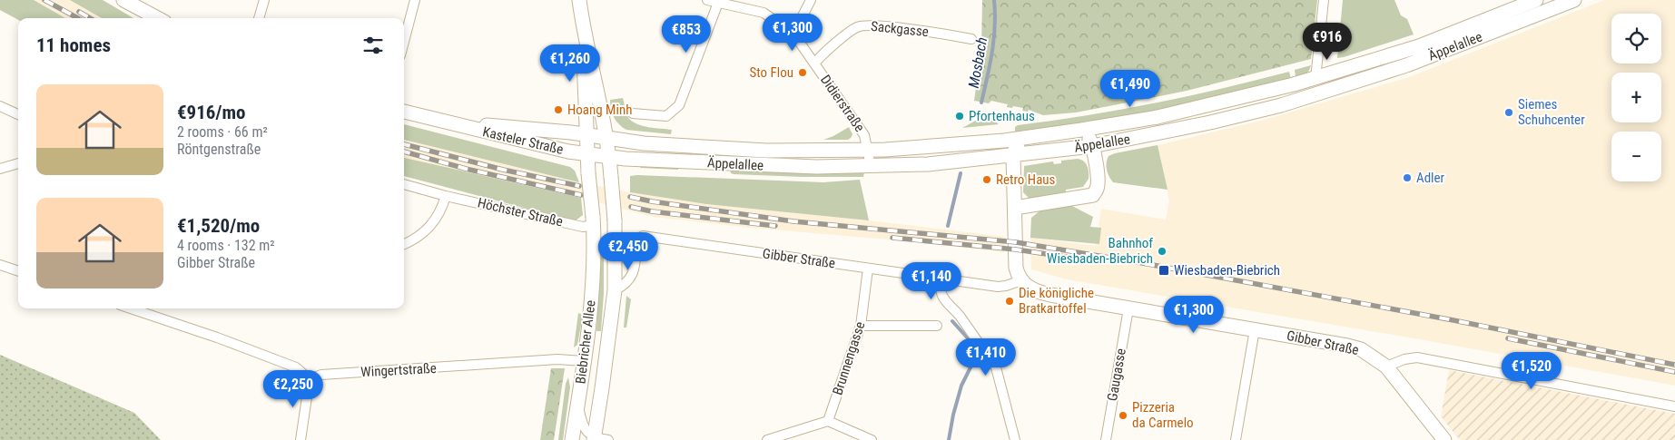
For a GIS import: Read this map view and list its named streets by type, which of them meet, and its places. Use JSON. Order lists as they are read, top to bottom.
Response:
{
  "streets": {
    "main road": [
      "Äppelallee",
      "Kasteler Straße",
      "Gibber Straße",
      "Biebricher Allee"
    ],
    "street": [
      "Sackgasse",
      "Didierstraße",
      "Höchster Straße",
      "Brunnengasse",
      "Wingertstraße",
      "Gaugasse"
    ]
  },
  "crossings": [
    ["Sackgasse", "Didierstraße"],
    ["Äppelallee", "Didierstraße"],
    ["Äppelallee", "Kasteler Straße"],
    ["Äppelallee", "Biebricher Allee"],
    ["Kasteler Straße", "Biebricher Allee"],
    ["Höchster Straße", "Biebricher Allee"],
    ["Gibber Straße", "Biebricher Allee"],
    ["Gibber Straße", "Brunnengasse"],
    ["Gibber Straße", "Gaugasse"],
    ["Biebricher Allee", "Wingertstraße"]
  ],
  "water": ["Mosbach"],
  "places": {
    "other": [
      "Sto Flou",
      "Hoang Minh",
      "Siemes Schuhcenter",
      "Pfortenhaus",
      "Adler",
      "Retro Haus",
      "Bahnhof Wiesbaden-Biebrich",
      "Die königliche Bratkartoffel",
      "Pizzeria da Carmelo"
    ],
    "transit": ["Wiesbaden-Biebrich"]
  },
  "page": {
    "map_buttons": ["+", "−"],
    "price": [
      "€1,300",
      "€853",
      "€916",
      "€1,260",
      "€1,490",
      "€2,450",
      "€1,140",
      "€1,300",
      "€1,410",
      "€1,520",
      "€2,250"
    ],
    "heading": "11 homes",
    "list": [
      {
        "name": "€916/mo",
        "note": "2 rooms · 66 m² · Röntgenstraße"
      },
      {
        "name": "€1,520/mo",
        "note": "4 rooms · 132 m² · Gibber Straße"
      }
    ]
  }
}
